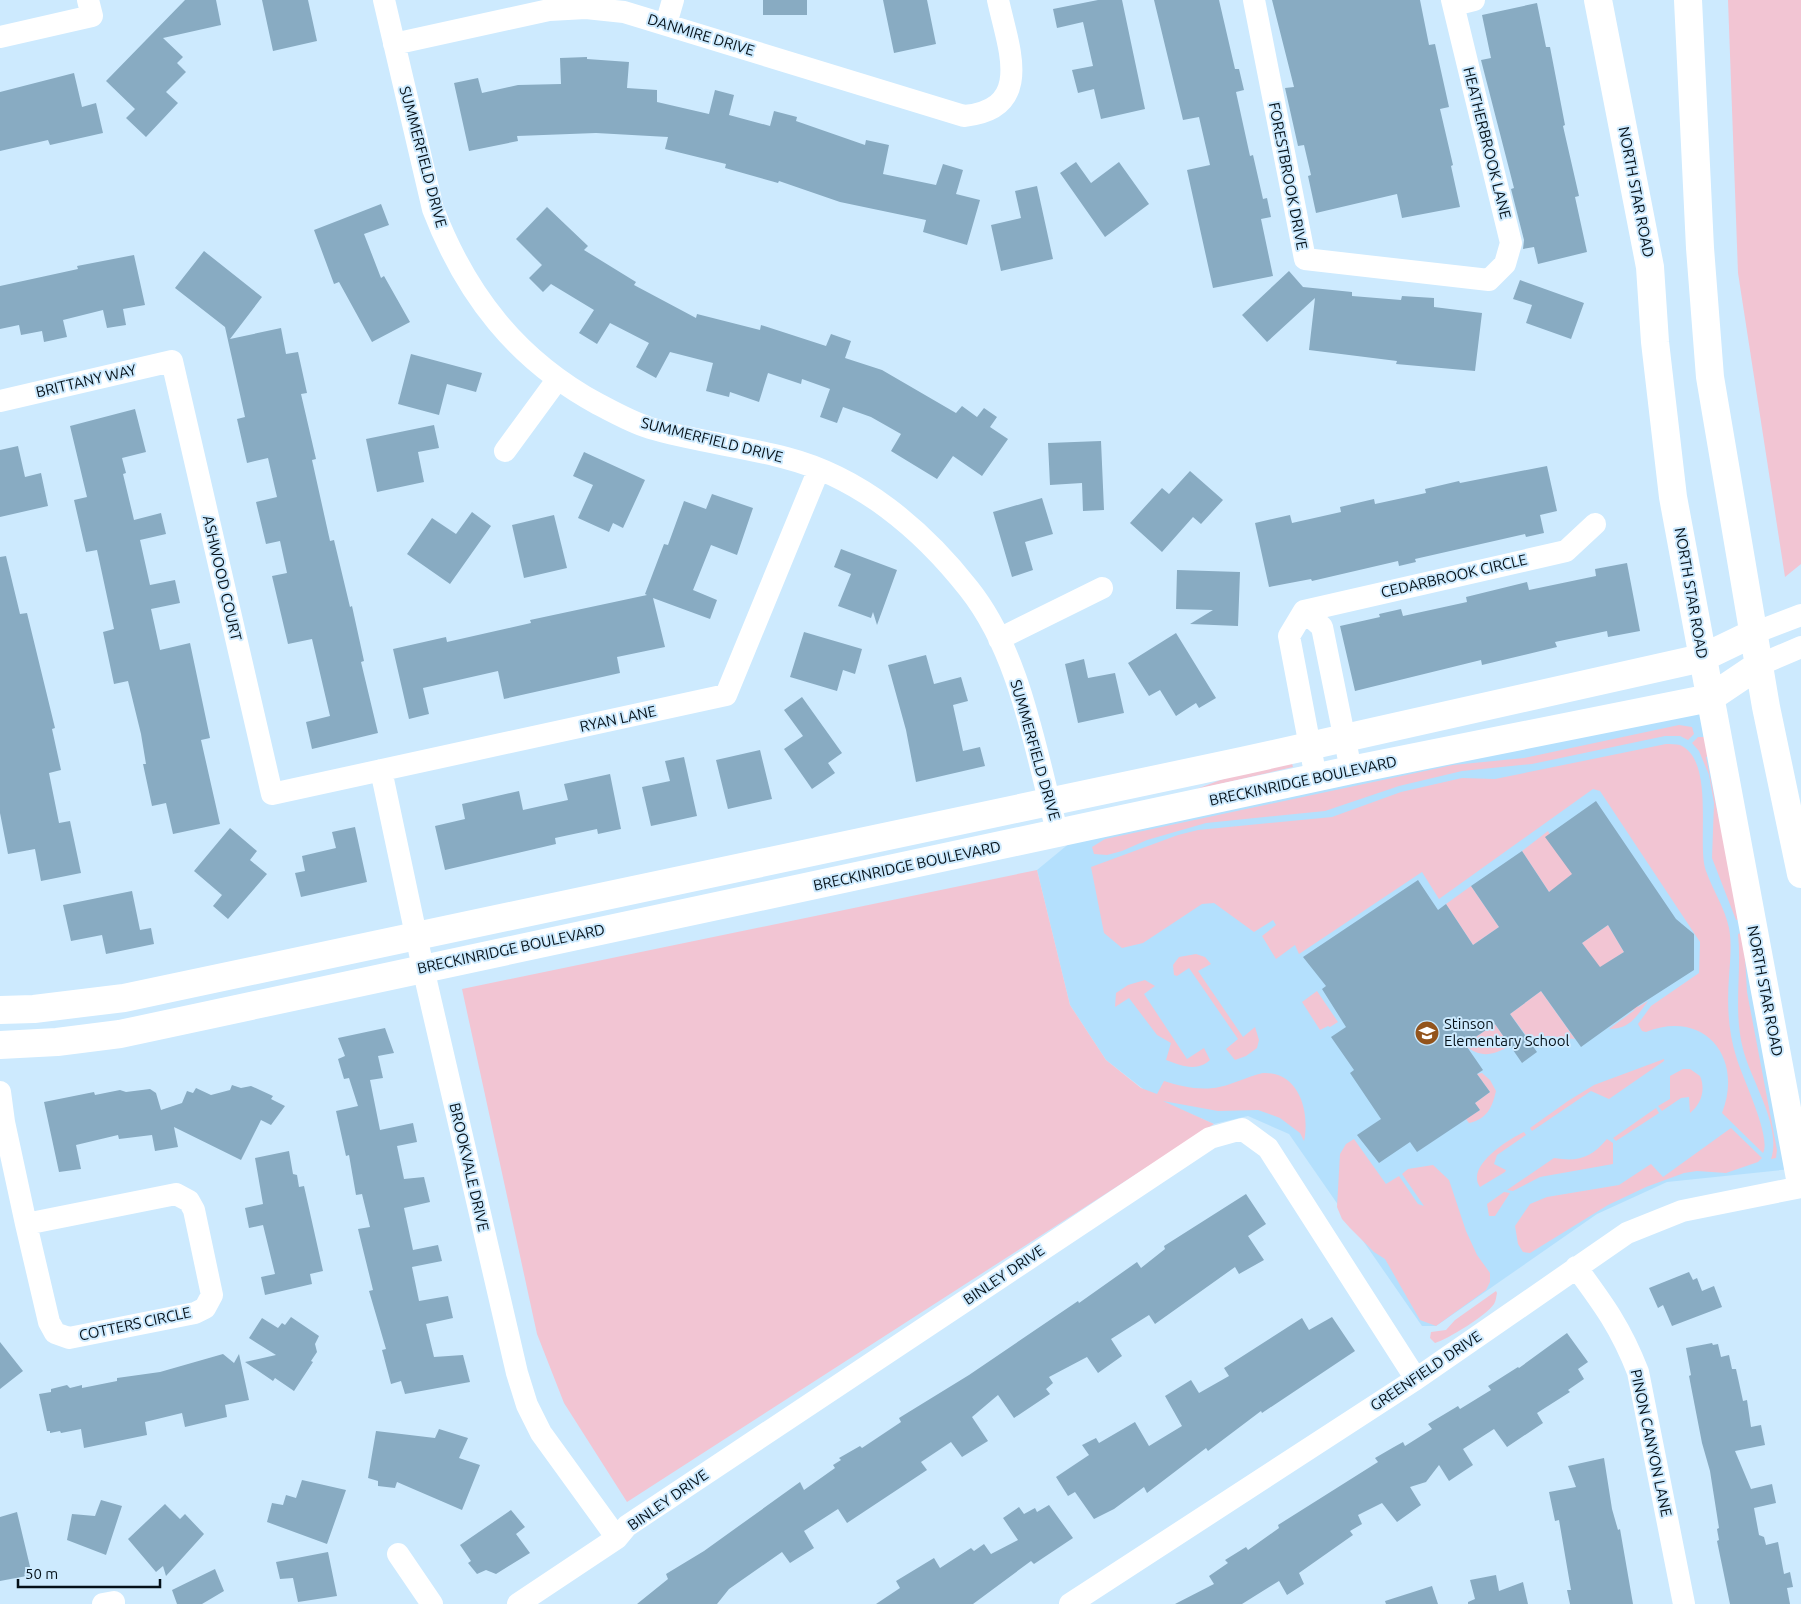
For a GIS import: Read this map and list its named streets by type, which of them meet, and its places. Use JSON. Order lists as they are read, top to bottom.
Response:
{
  "streets": {
    "street": [
      "DANMIRE DRIVE",
      "HEATHERBROOK LANE",
      "SUMMERFIELD DRIVE",
      "FORESTBROOK DRIVE",
      "NORTH STAR ROAD",
      "BRITTANY WAY",
      "CEDARBROOK CIRCLE",
      "ASHWOOD COURT",
      "RYAN LANE",
      "BRECKINRIDGE BOULEVARD",
      "BROOKVALE DRIVE",
      "BINLEY DRIVE",
      "COTTERS CIRCLE",
      "GREENFIELD DRIVE",
      "PINON CANYON LANE"
    ]
  },
  "crossings": [
    ["DANMIRE DRIVE", "SUMMERFIELD DRIVE"],
    ["HEATHERBROOK LANE", "FORESTBROOK DRIVE"],
    ["SUMMERFIELD DRIVE", "RYAN LANE"],
    ["SUMMERFIELD DRIVE", "BRECKINRIDGE BOULEVARD"],
    ["NORTH STAR ROAD", "BRECKINRIDGE BOULEVARD"],
    ["NORTH STAR ROAD", "GREENFIELD DRIVE"],
    ["BRITTANY WAY", "ASHWOOD COURT"],
    ["ASHWOOD COURT", "RYAN LANE"],
    ["RYAN LANE", "BROOKVALE DRIVE"],
    ["BRECKINRIDGE BOULEVARD", "BROOKVALE DRIVE"],
    ["BROOKVALE DRIVE", "BINLEY DRIVE"],
    ["BINLEY DRIVE", "GREENFIELD DRIVE"],
    ["GREENFIELD DRIVE", "PINON CANYON LANE"]
  ],
  "places": {
    "school or university": ["Stinson Elementary School"]
  },
  "scale_bar": "50 m"
}
